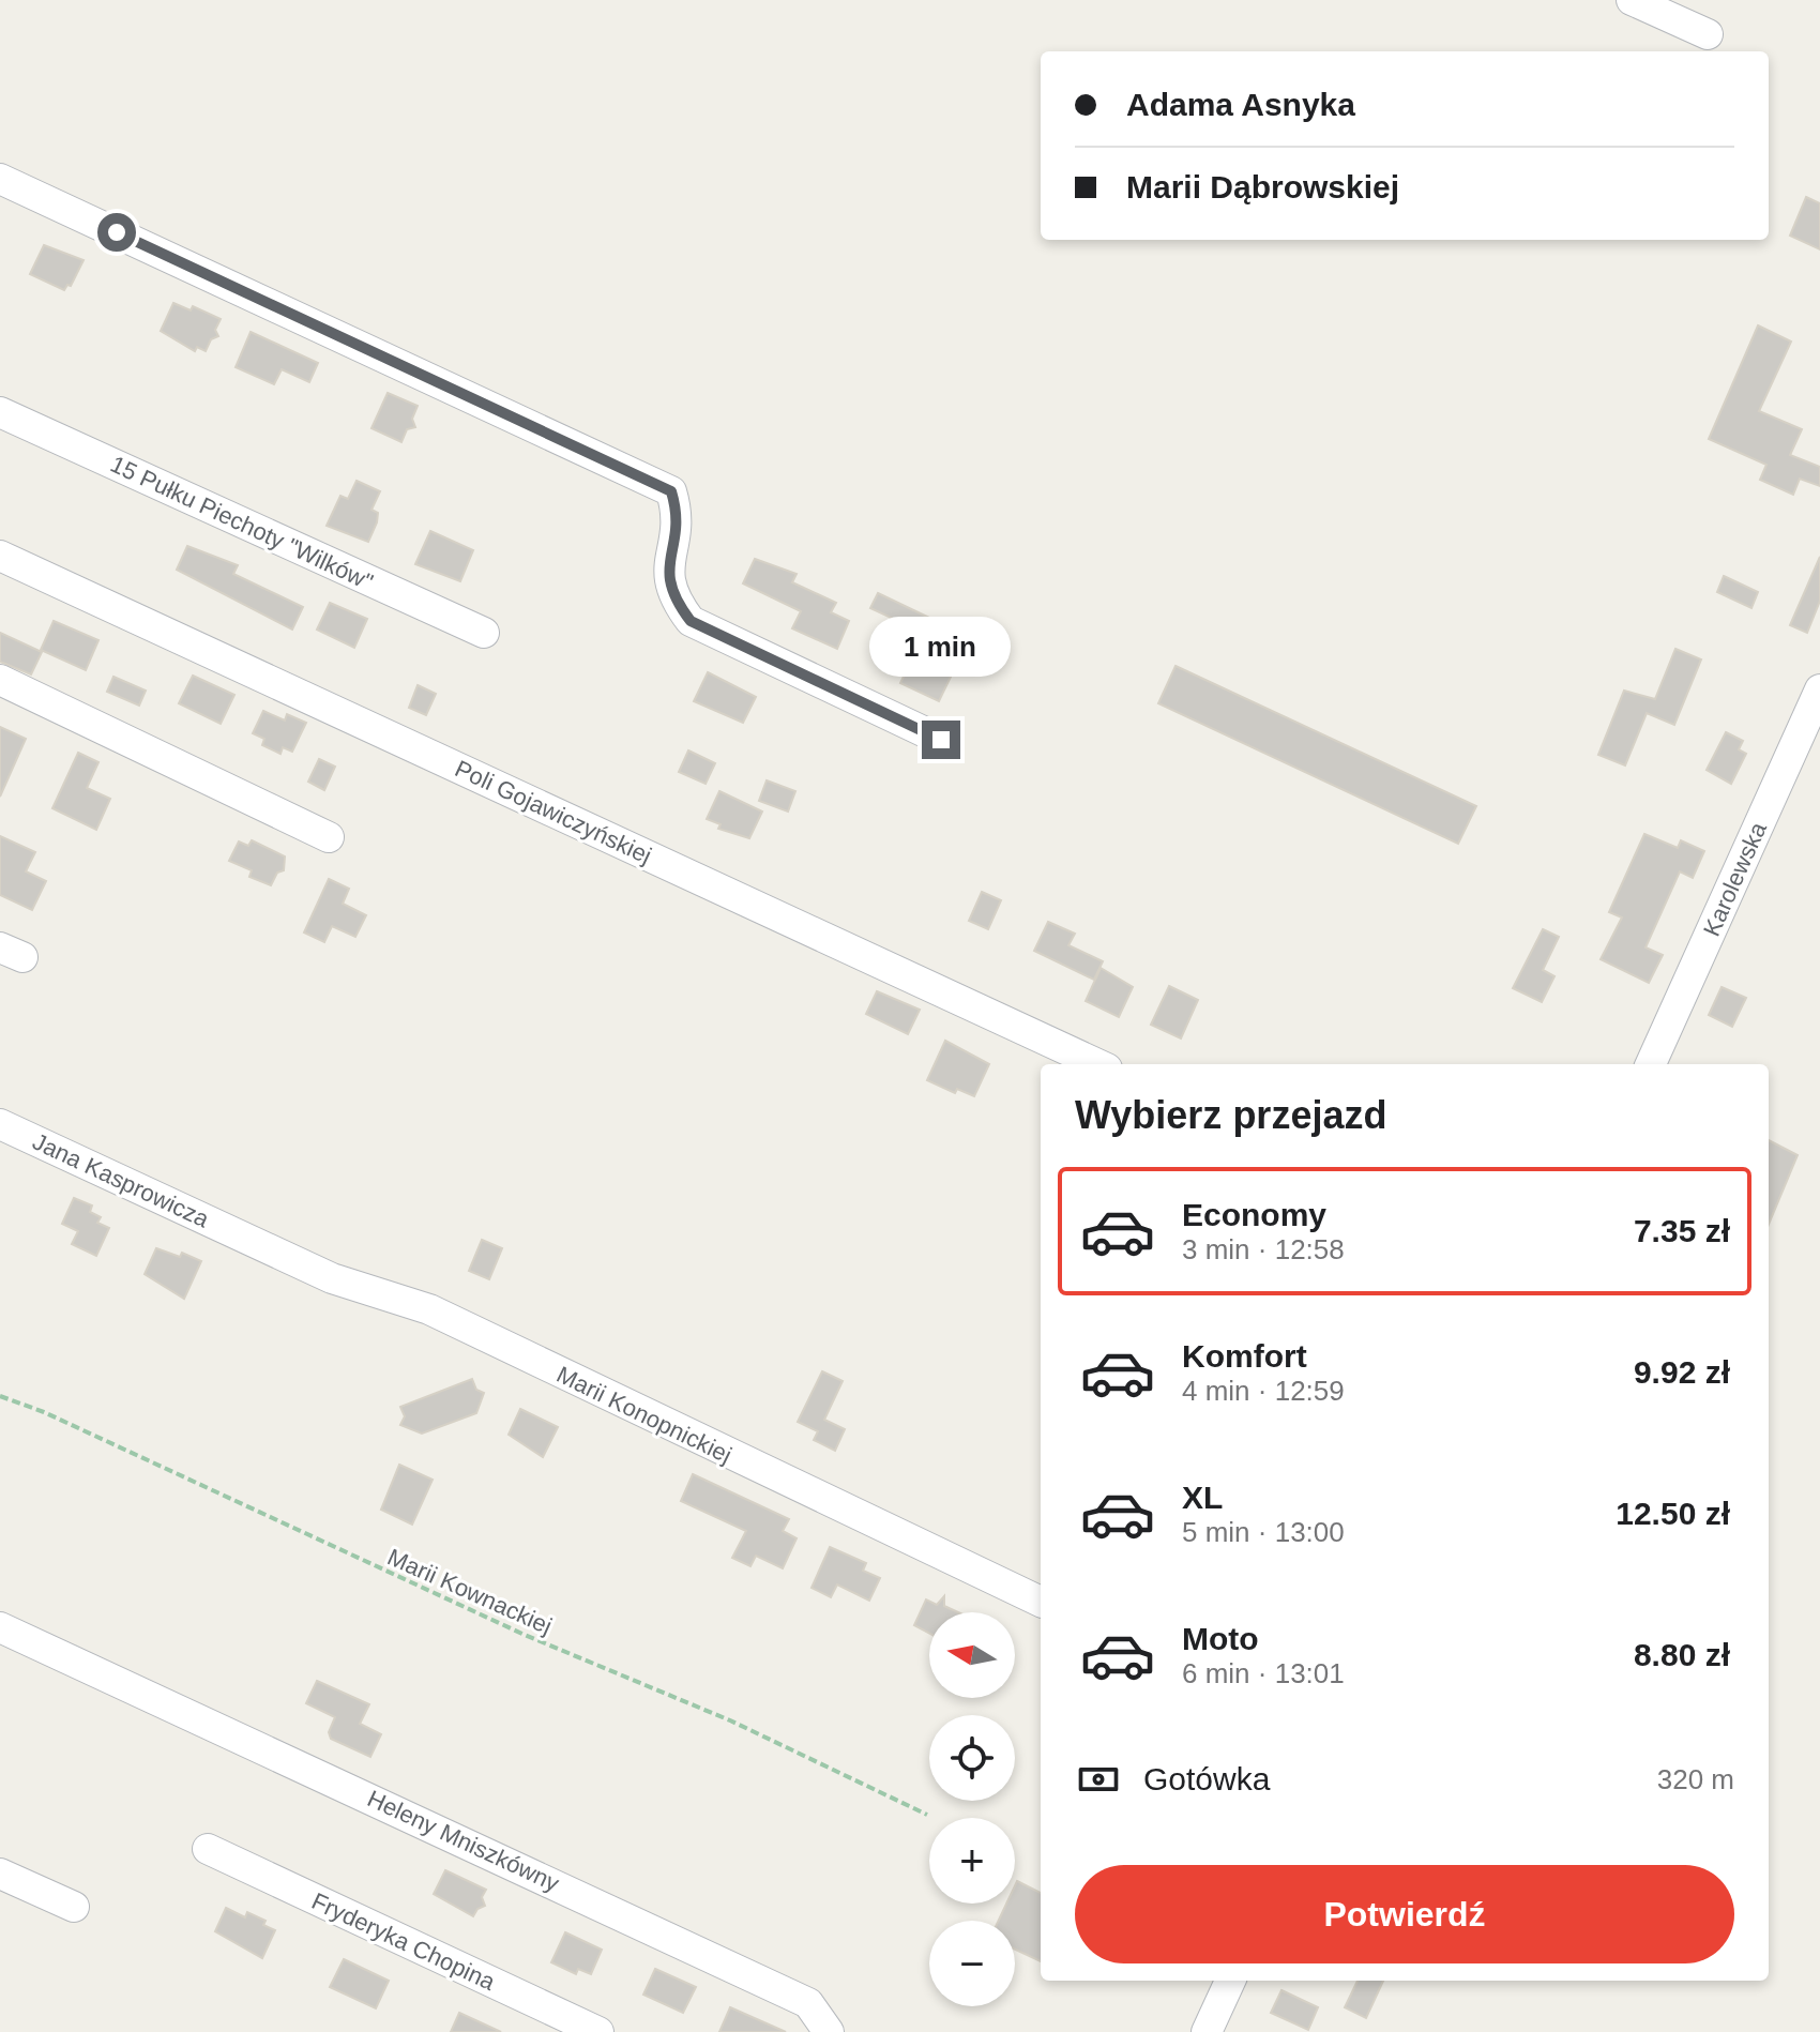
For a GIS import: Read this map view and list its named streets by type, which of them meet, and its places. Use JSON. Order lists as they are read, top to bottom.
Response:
{
  "streets": {
    "street": [
      "15 Pułku Piechoty \"Wilków\"",
      "Poli Gojawiczyńskiej",
      "Karolewska",
      "Jana Kasprowicza",
      "Marii Konopnickiej",
      "Heleny Mniszkówny",
      "Fryderyka Chopina"
    ],
    "path": ["Marii Kownackiej"]
  },
  "crossings": [
    ["Jana Kasprowicza", "Marii Konopnickiej"]
  ],
  "north": "left",
  "page": {
    "banner": ["Adama Asnyka", "Marii Dąbrowskiej"],
    "bubble": "1 min",
    "heading": "Wybierz przejazd",
    "list": [
      {
        "name": "Economy",
        "note": "3 min · 12:58",
        "value": "7.35 zł"
      },
      {
        "name": "Komfort",
        "note": "4 min · 12:59",
        "value": "9.92 zł"
      },
      {
        "name": "XL",
        "note": "5 min · 13:00",
        "value": "12.50 zł"
      },
      {
        "name": "Moto",
        "note": "6 min · 13:01",
        "value": "8.80 zł"
      }
    ],
    "map_buttons": ["+", "−"],
    "pay": ["Gotówka", "320 m"],
    "buttons": "Potwierdź"
  }
}
